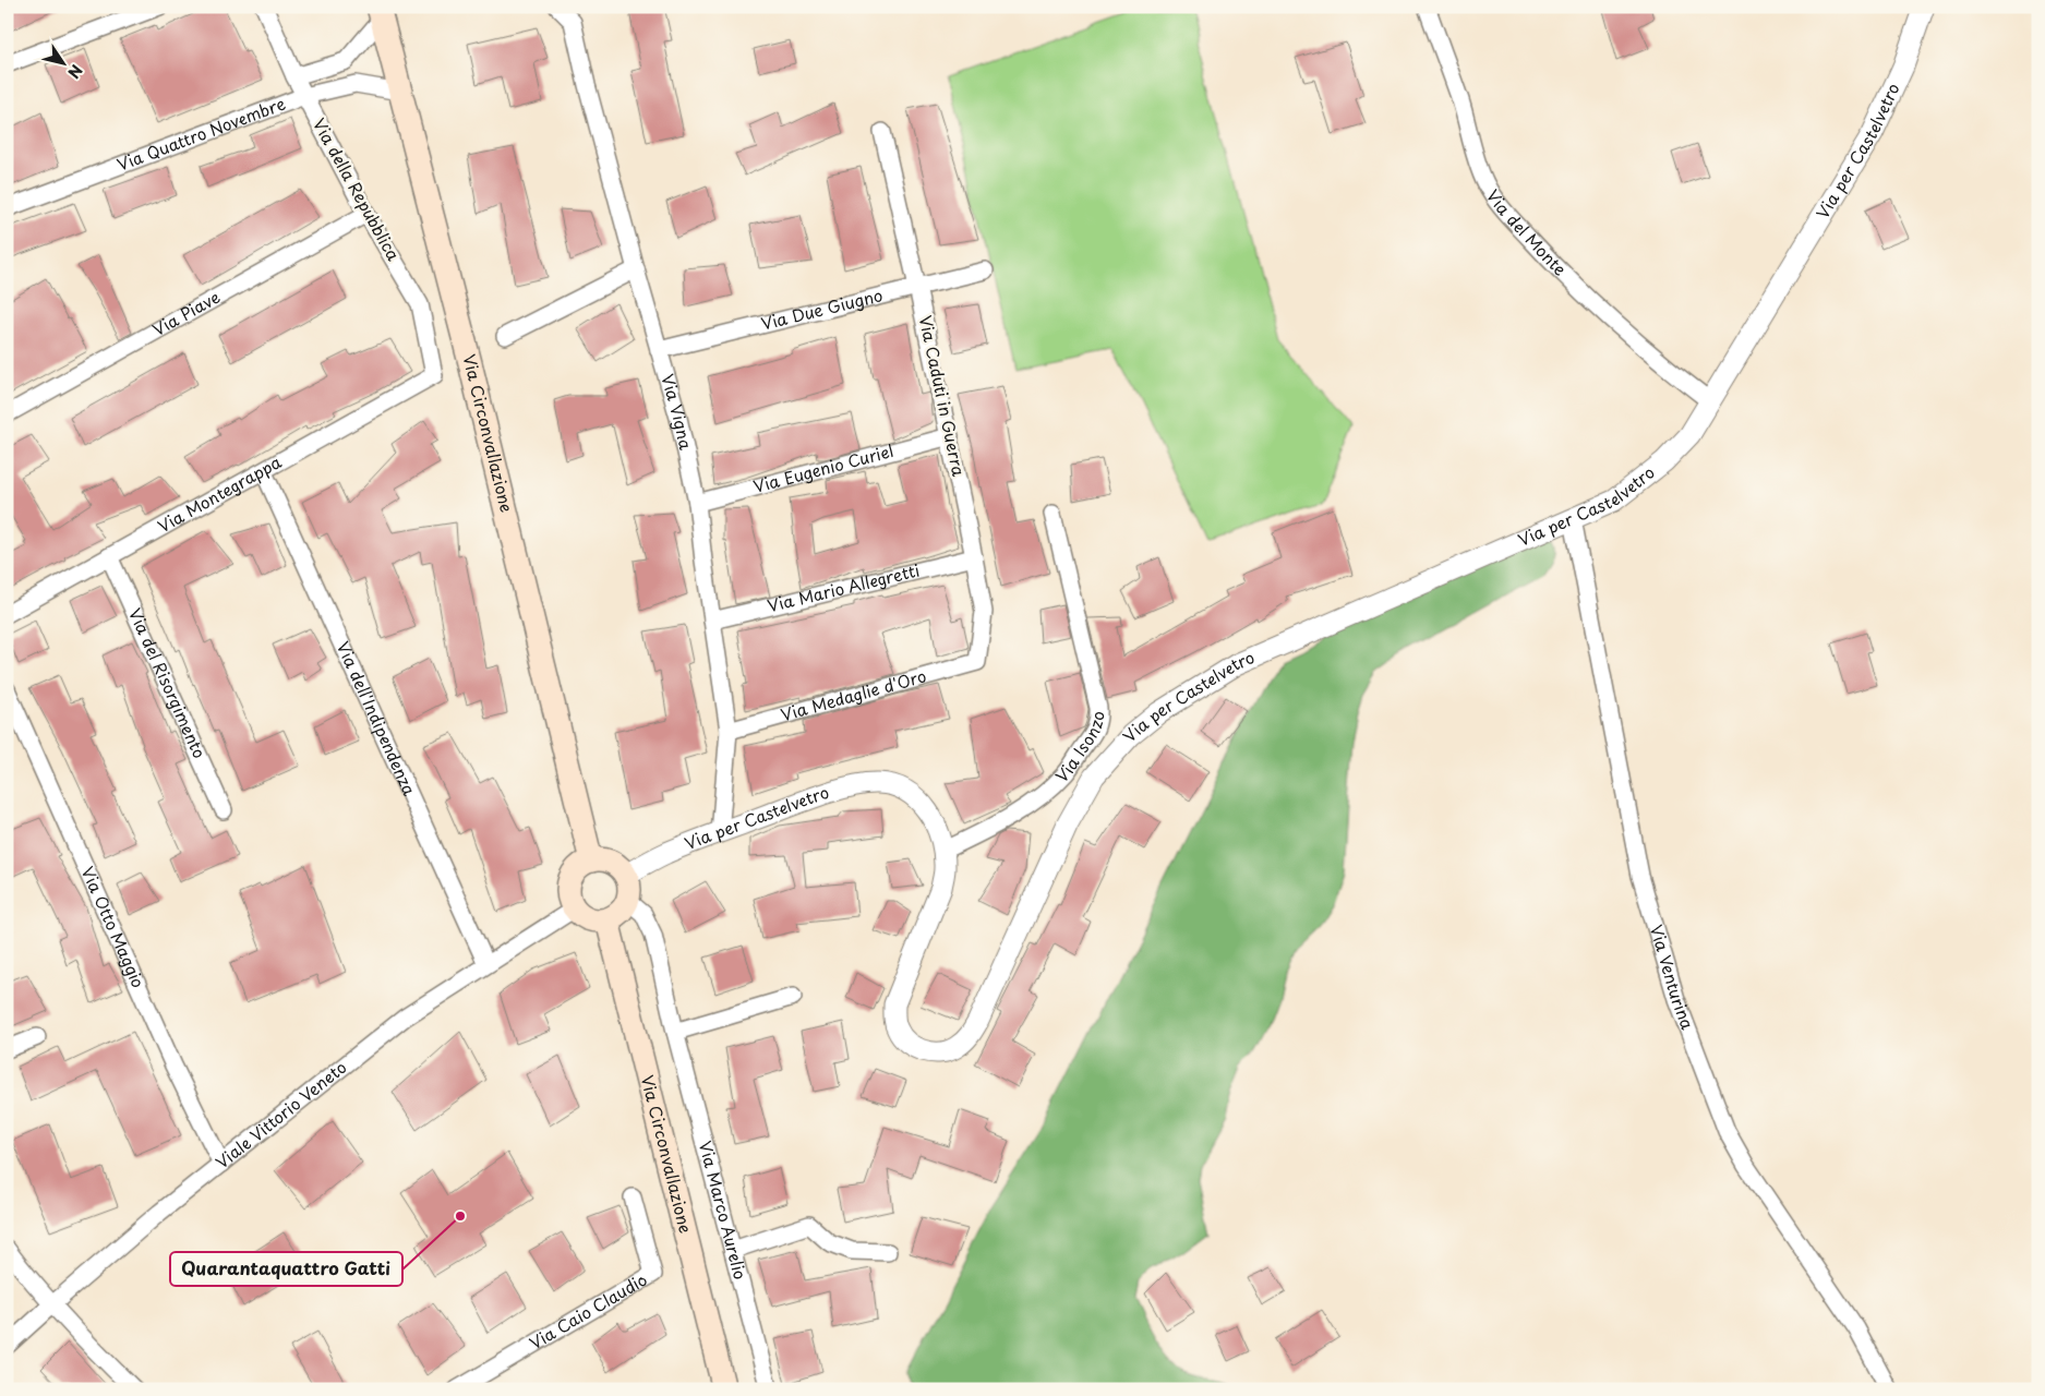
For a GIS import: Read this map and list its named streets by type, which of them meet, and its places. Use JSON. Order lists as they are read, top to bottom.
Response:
{
  "streets": {
    "main road": ["Via Circonvallazione"],
    "street": [
      "Via Quattro Novembre",
      "Via per Castelvetro",
      "Via della Repubblica",
      "Via del Monte",
      "Via Due Giugno",
      "Via Piave",
      "Via Caduti in Guerra",
      "Via Vigna",
      "Via Eugenio Curiel",
      "Via Montegrappa",
      "Via Mario Allegretti",
      "Via del Risorgimento",
      "Via Medaglie d'Oro",
      "Via dell'Indipendenza",
      "Via Isonzo",
      "Via Otto Maggio",
      "Via Venturina",
      "Viale Vittorio Veneto",
      "Via Marco Aurelio",
      "Via Caio Claudio"
    ]
  },
  "crossings": [
    ["Via Quattro Novembre", "Via della Repubblica"],
    ["Via Quattro Novembre", "Via Circonvallazione"],
    ["Via per Castelvetro", "Via del Monte"],
    ["Via per Castelvetro", "Via Vigna"],
    ["Via per Castelvetro", "Via Circonvallazione"],
    ["Via per Castelvetro", "Via Isonzo"],
    ["Via per Castelvetro", "Via Venturina"],
    ["Via per Castelvetro", "Viale Vittorio Veneto"],
    ["Via per Castelvetro", "Via Marco Aurelio"],
    ["Via della Repubblica", "Via Piave"],
    ["Via della Repubblica", "Via Montegrappa"],
    ["Via Due Giugno", "Via Caduti in Guerra"],
    ["Via Due Giugno", "Via Vigna"],
    ["Via Caduti in Guerra", "Via Eugenio Curiel"],
    ["Via Caduti in Guerra", "Via Mario Allegretti"],
    ["Via Caduti in Guerra", "Via Medaglie d'Oro"],
    ["Via Vigna", "Via Eugenio Curiel"],
    ["Via Vigna", "Via Mario Allegretti"],
    ["Via Vigna", "Via Medaglie d'Oro"],
    ["Via Circonvallazione", "Viale Vittorio Veneto"],
    ["Via Circonvallazione", "Via Marco Aurelio"],
    ["Via Montegrappa", "Via del Risorgimento"],
    ["Via Montegrappa", "Via dell'Indipendenza"],
    ["Via dell'Indipendenza", "Viale Vittorio Veneto"],
    ["Via Otto Maggio", "Viale Vittorio Veneto"],
    ["Viale Vittorio Veneto", "Via Marco Aurelio"]
  ],
  "places": ["Quarantaquattro Gatti"],
  "north": "bottom right"
}
